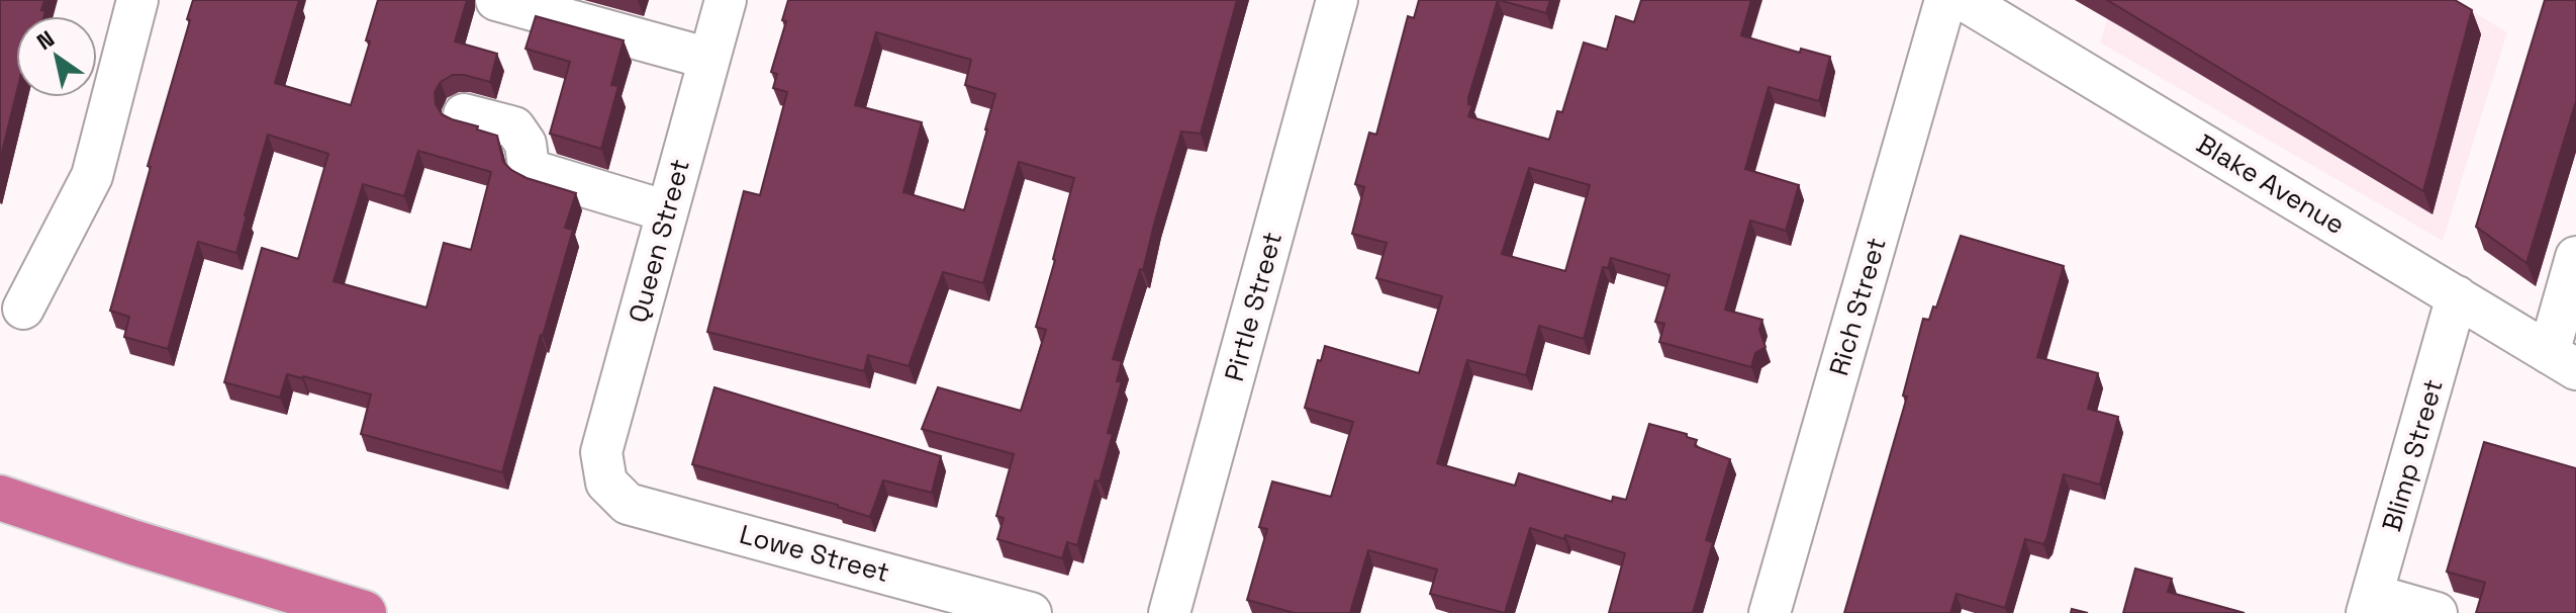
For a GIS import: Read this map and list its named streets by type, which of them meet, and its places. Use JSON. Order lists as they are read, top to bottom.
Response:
{
  "streets": {
    "street": [
      "Blake Avenue",
      "Queen Street",
      "Pirtle Street",
      "Rich Street",
      "Blimp Street",
      "Lowe Street"
    ]
  },
  "crossings": [
    ["Blake Avenue", "Blimp Street"],
    ["Queen Street", "Lowe Street"]
  ],
  "north": "top left"
}
